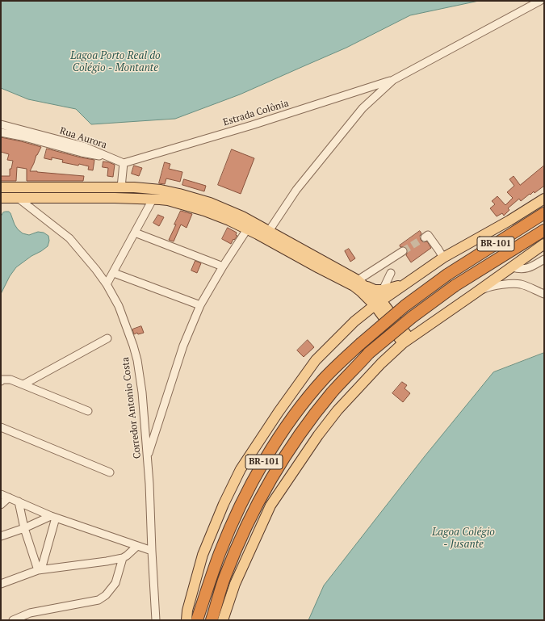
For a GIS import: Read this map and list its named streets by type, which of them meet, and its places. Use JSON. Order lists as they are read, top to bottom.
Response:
{
  "streets": {
    "highway": ["BR-101"],
    "street": ["Estrada Colônia", "Rua Aurora", "Corredor Antonio Costa"]
  },
  "water": ["Lagoa Porto Real do Colégio - Montante", "Lagoa Colégio - Jusante"]
}
